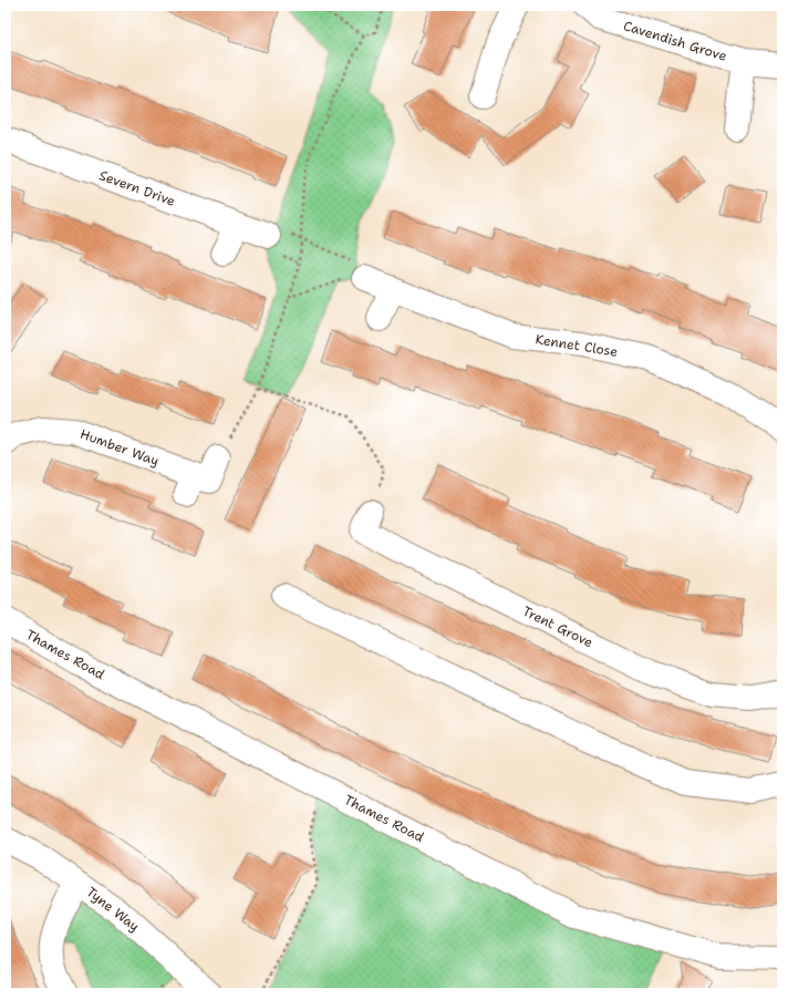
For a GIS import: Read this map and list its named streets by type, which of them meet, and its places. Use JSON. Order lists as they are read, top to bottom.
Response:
{
  "streets": {
    "street": [
      "Cavendish Grove",
      "Severn Drive",
      "Kennet Close",
      "Humber Way",
      "Trent Grove",
      "Thames Road",
      "Tyne Way"
    ]
  }
}
